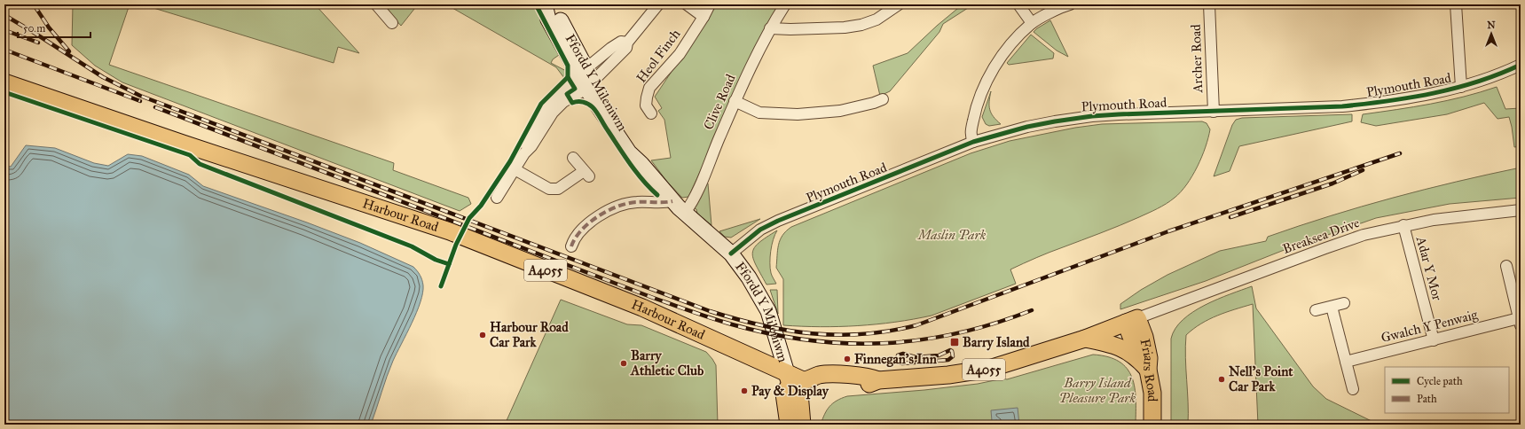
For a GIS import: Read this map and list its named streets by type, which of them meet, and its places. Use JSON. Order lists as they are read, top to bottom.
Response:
{
  "streets": {
    "main road": ["Harbour Road", "A4055", "Friars Road"],
    "street": [
      "Heol Finch",
      "Archer Road",
      "Ffordd Y Mileniwm",
      "Plymouth Road",
      "Clive Road",
      "Breaksea Drive",
      "Adar Y Mor",
      "Gwalch Y Penwaig"
    ]
  },
  "crossings": [
    ["Archer Road", "Plymouth Road"],
    ["Ffordd Y Mileniwm", "Plymouth Road"],
    ["Ffordd Y Mileniwm", "Clive Road"],
    ["Ffordd Y Mileniwm", "Harbour Road"],
    ["Ffordd Y Mileniwm", "A4055"],
    ["Harbour Road", "A4055"],
    ["Breaksea Drive", "Adar Y Mor"],
    ["Breaksea Drive", "A4055"],
    ["Breaksea Drive", "Friars Road"],
    ["Adar Y Mor", "Gwalch Y Penwaig"],
    ["A4055", "Friars Road"]
  ],
  "parks": ["Maslin Park", "Barry Island Pleasure Park"],
  "places": {
    "other": [
      "Harbour Road Car Park",
      "Finnegan's Inn",
      "Barry Athletic Club",
      "Nell's Point Car Park",
      "Pay & Display"
    ],
    "transit": ["Barry Island"]
  },
  "legend": ["Cycle path", "Path"],
  "scale_bar": "50 m",
  "north": "top"
}
